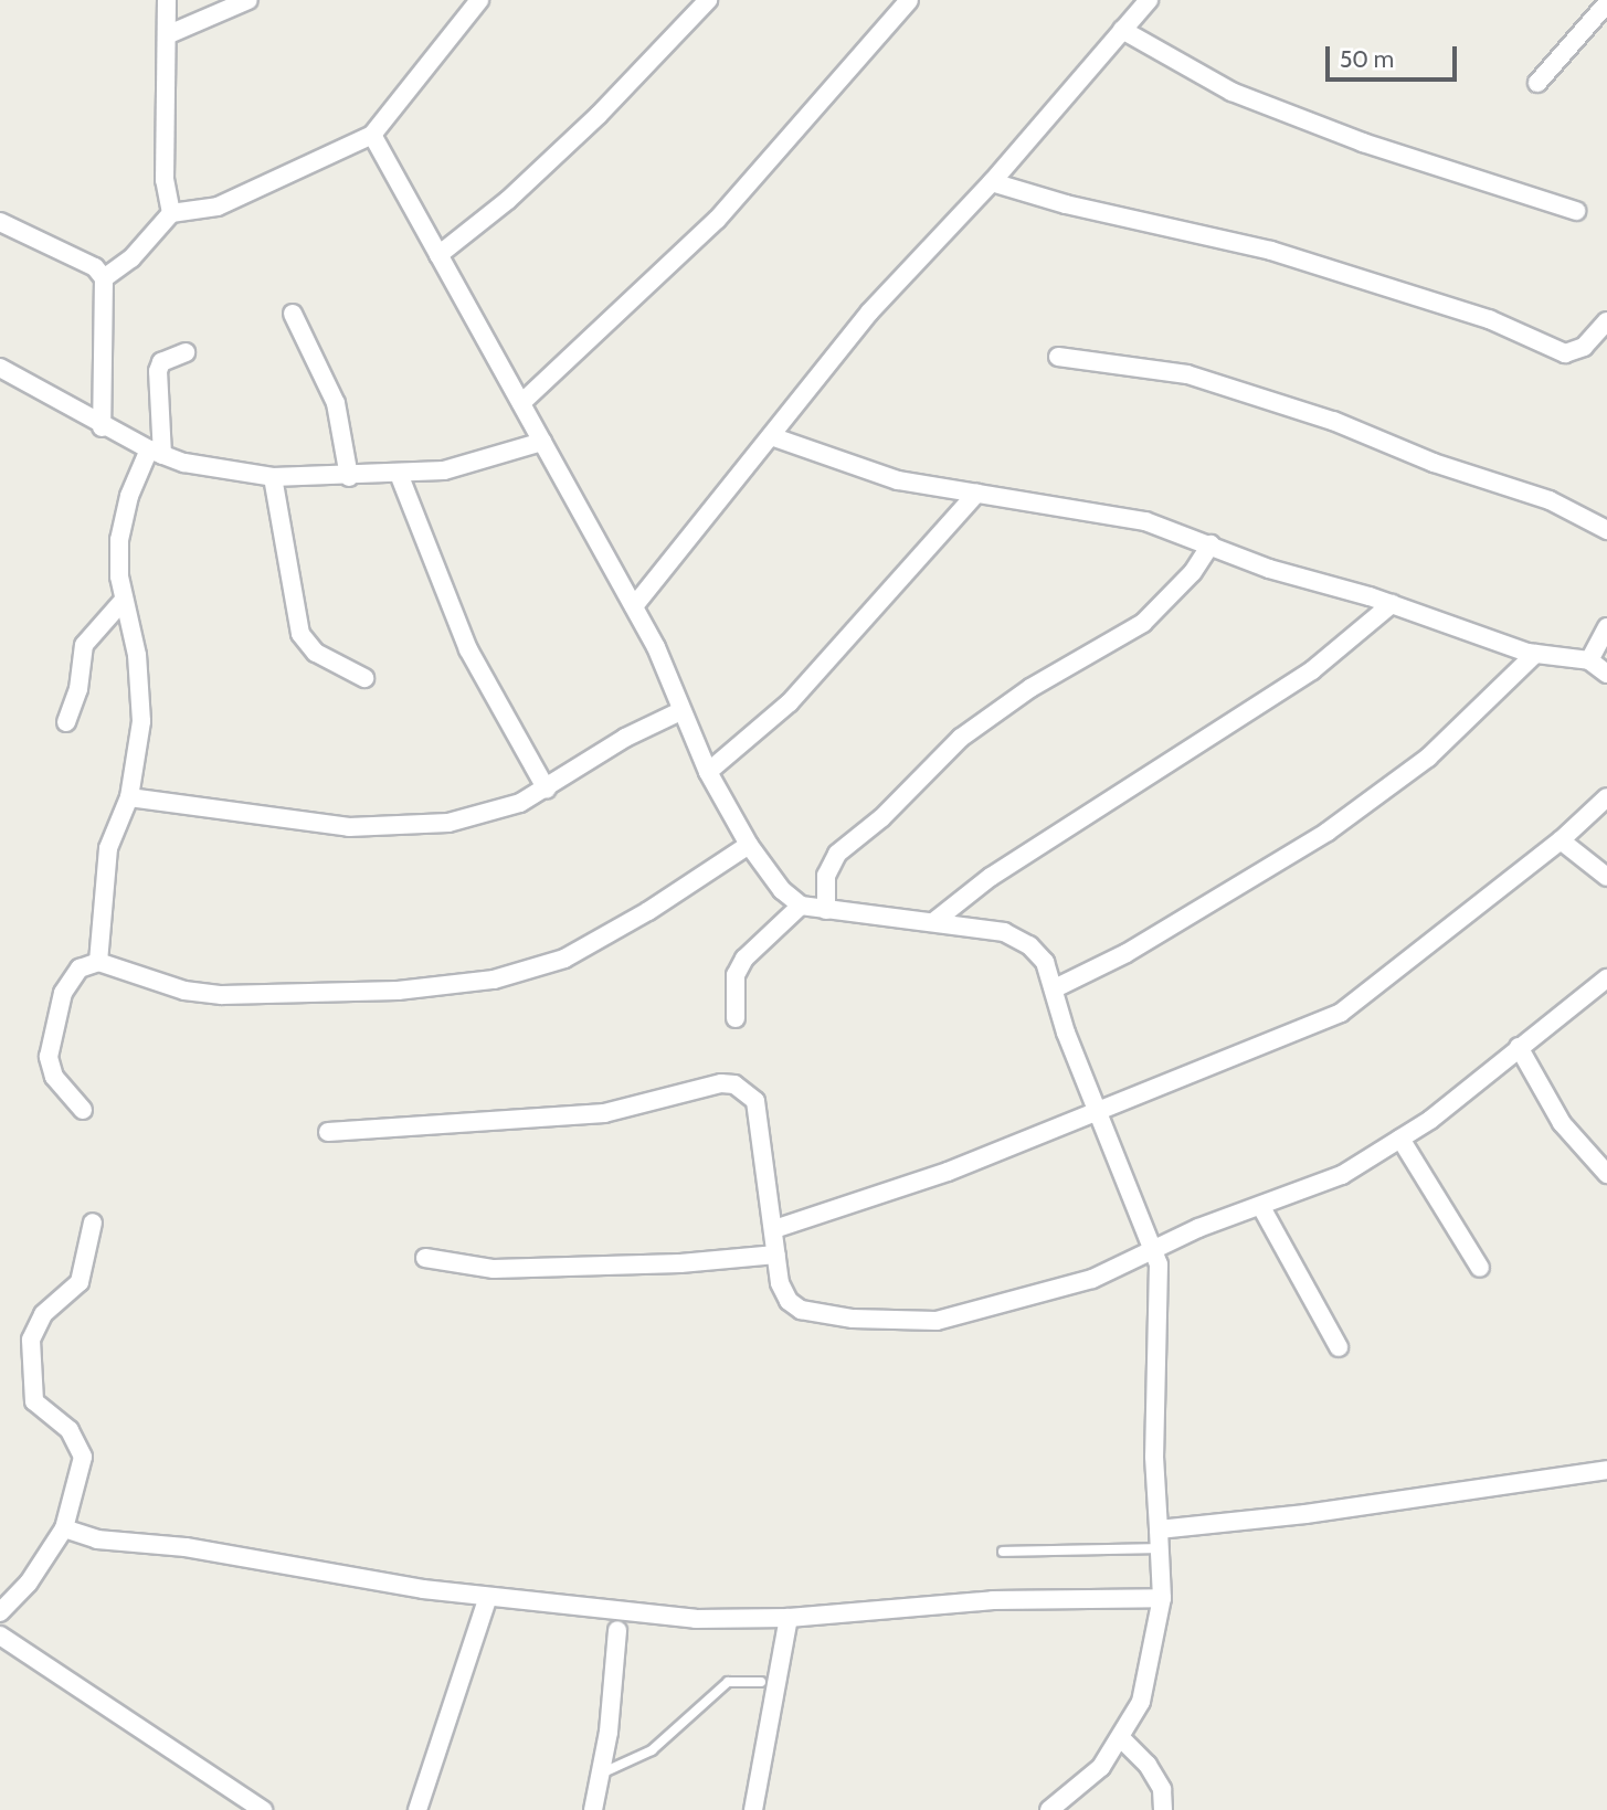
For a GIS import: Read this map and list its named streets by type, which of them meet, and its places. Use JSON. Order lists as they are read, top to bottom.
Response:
{
  "scale_bar": "50 m"
}
